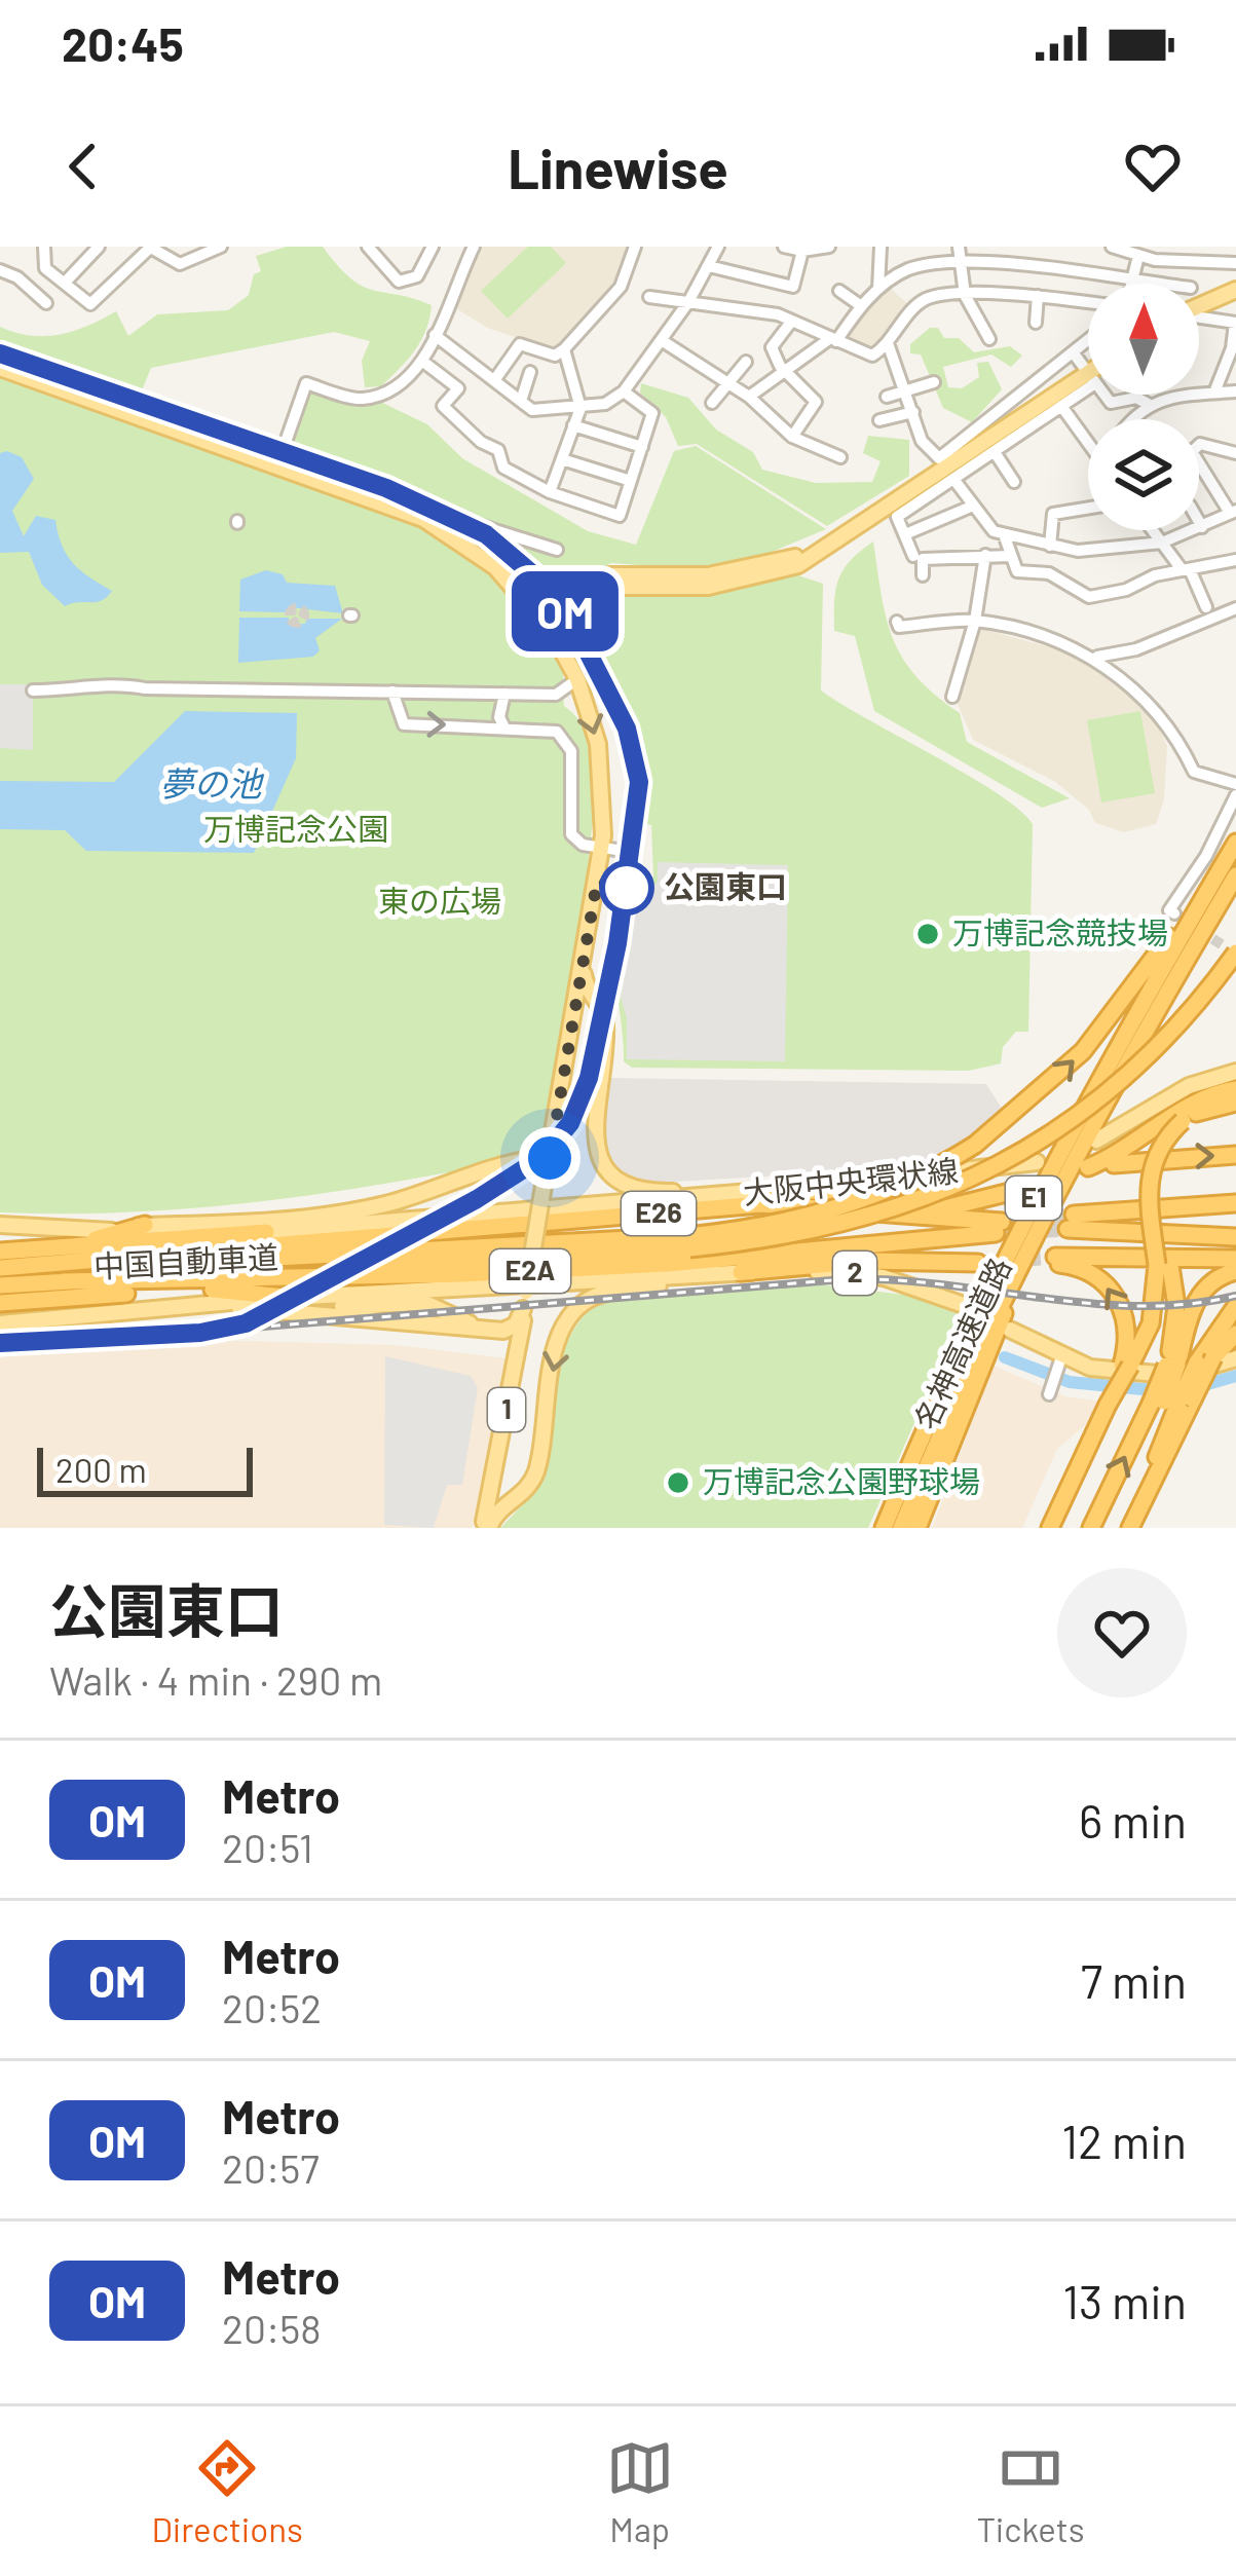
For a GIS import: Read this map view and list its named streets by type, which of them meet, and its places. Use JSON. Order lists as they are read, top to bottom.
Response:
{
  "streets": {
    "highway": [
      "E1",
      "E26",
      "中国自動車道",
      "E2A",
      "名神高速道路"
    ],
    "main road": ["大阪中央環状線", "2", "1"]
  },
  "crossings": [
    ["E26", "中国自動車道"],
    ["E26", "E2A"],
    ["中国自動車道", "E2A"]
  ],
  "water": ["夢の池"],
  "parks": ["万博記念公園", "東の広場"],
  "places": ["公園東口", "万博記念競技場", "万博記念公園野球場"],
  "lines": ["metro line OM"],
  "scale_bar": "200 m",
  "north": "top",
  "page": {
    "status": "20:45",
    "header": "Linewise",
    "on_map": "OM",
    "scale": "200 m",
    "heading": ["公園東口", "Walk · 4 min · 290 m"],
    "list": [
      {
        "mark": "OM",
        "name": "Metro",
        "note": "20:51",
        "value": "6 min"
      },
      {
        "mark": "OM",
        "name": "Metro",
        "note": "20:52",
        "value": "7 min"
      },
      {
        "mark": "OM",
        "name": "Metro",
        "note": "20:57",
        "value": "12 min"
      },
      {
        "mark": "OM",
        "name": "Metro",
        "note": "20:58",
        "value": "13 min"
      }
    ],
    "tabs": ["Directions", "Map", "Tickets"]
  }
}
